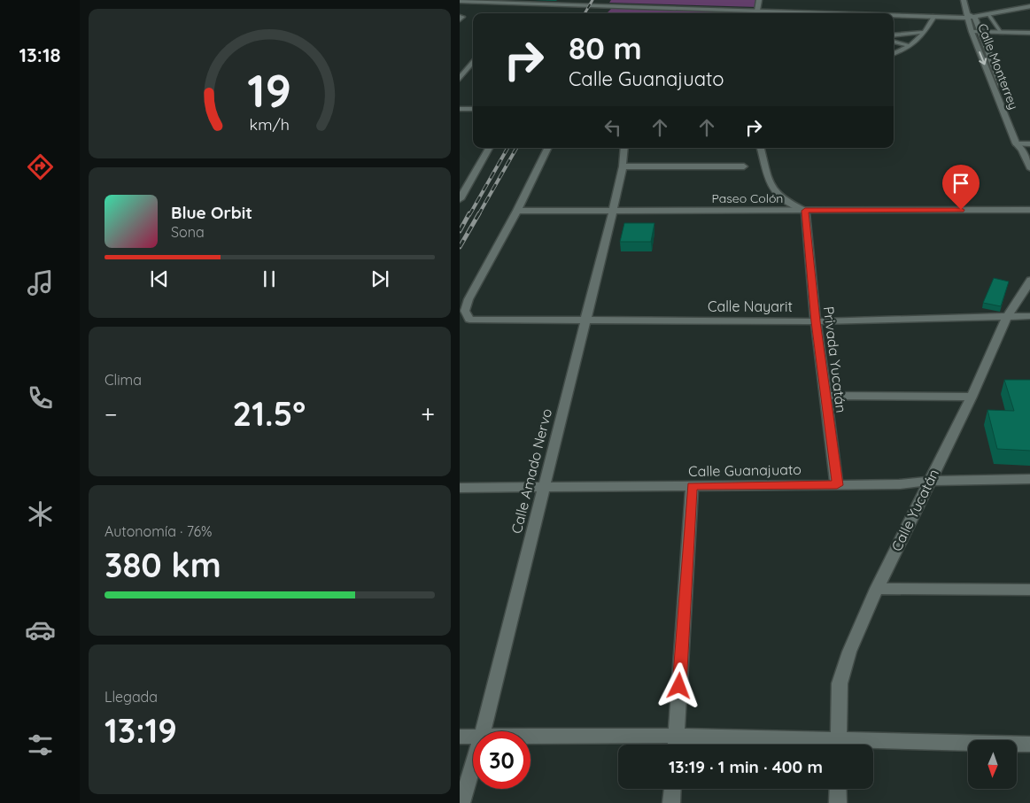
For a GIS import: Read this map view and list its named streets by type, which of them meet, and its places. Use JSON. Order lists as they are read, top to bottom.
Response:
{
  "streets": {
    "street": [
      "Calle Monterrey",
      "Paseo Colón",
      "Calle Nayarit",
      "Privada Yucatán",
      "Calle Guanajuato",
      "Calle Amado Nervo",
      "Calle Yucatán"
    ]
  },
  "crossings": [
    ["Paseo Colón", "Calle Nayarit"],
    ["Paseo Colón", "Privada Yucatán"],
    ["Paseo Colón", "Calle Amado Nervo"],
    ["Calle Nayarit", "Privada Yucatán"],
    ["Calle Nayarit", "Calle Amado Nervo"],
    ["Calle Nayarit", "Calle Yucatán"],
    ["Privada Yucatán", "Calle Guanajuato"],
    ["Calle Guanajuato", "Calle Amado Nervo"],
    ["Calle Guanajuato", "Calle Yucatán"]
  ],
  "north": "bottom",
  "page": {
    "tabs": "13:18",
    "turn": ["80 m", "Calle Guanajuato"],
    "song": ["Blue Orbit", "Sona"],
    "tile": [
      "Clima",
      ["Autonomía · 76%", "380 km"],
      ["Llegada", "13:19"]
    ],
    "heat": ["−", "21.5°", "+"],
    "limit": "30",
    "trip": "13:19 · 1 min · 400 m",
    "gauge": ["19", "km/h"]
  }
}
